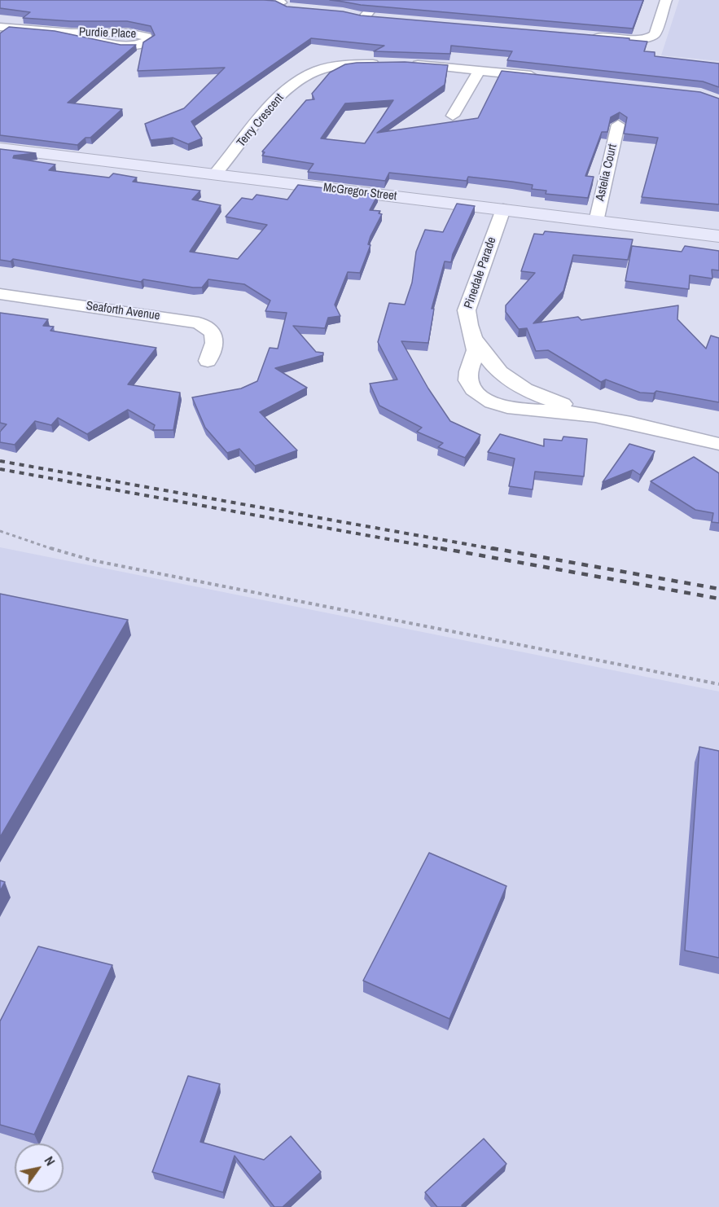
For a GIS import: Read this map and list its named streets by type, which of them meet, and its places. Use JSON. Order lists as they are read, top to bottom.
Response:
{
  "streets": {
    "street": [
      "Purdie Place",
      "Terry Crescent",
      "Astelia Court",
      "McGregor Street",
      "Pinedale Parade",
      "Seaforth Avenue"
    ]
  },
  "crossings": [
    ["Terry Crescent", "McGregor Street"],
    ["Astelia Court", "McGregor Street"],
    ["McGregor Street", "Pinedale Parade"]
  ],
  "north": "top right"
}
